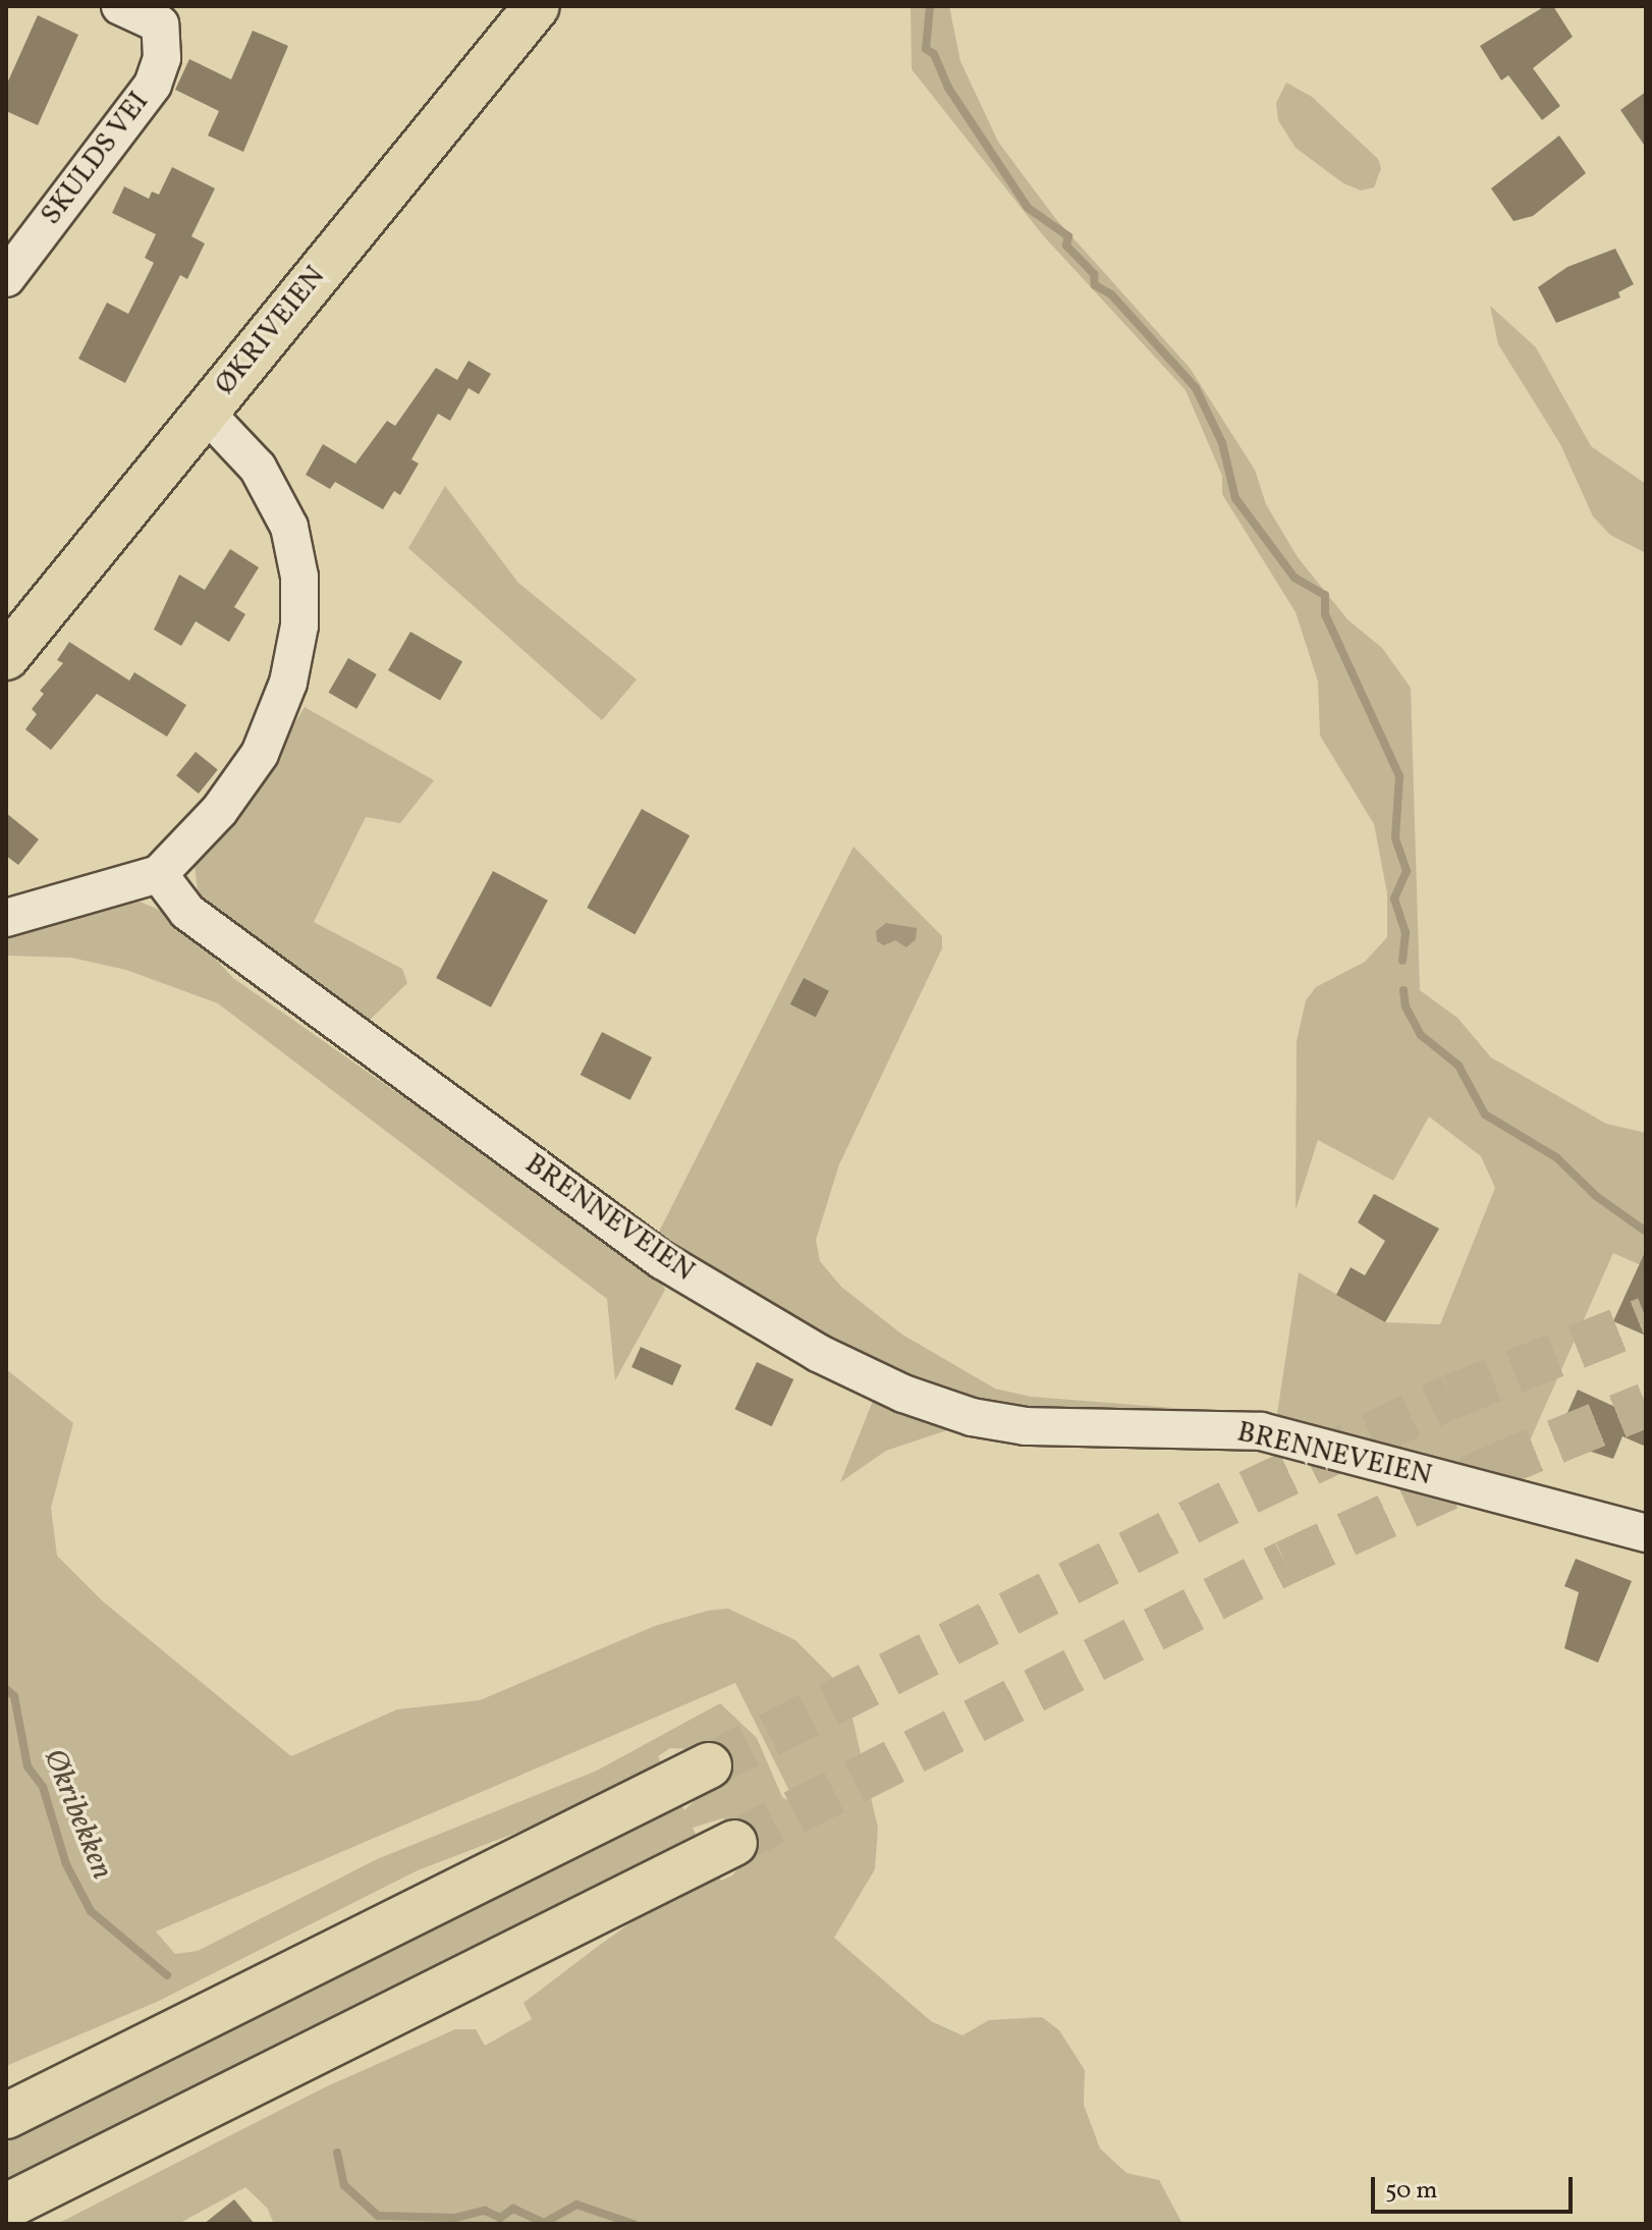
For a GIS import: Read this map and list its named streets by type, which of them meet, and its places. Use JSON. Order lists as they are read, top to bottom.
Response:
{
  "streets": {
    "main road": ["ØKRIVEIEN"],
    "street": ["SKULDS VEI", "BRENNEVEIEN"]
  },
  "water": ["Økribekken"],
  "scale_bar": "50 m"
}
